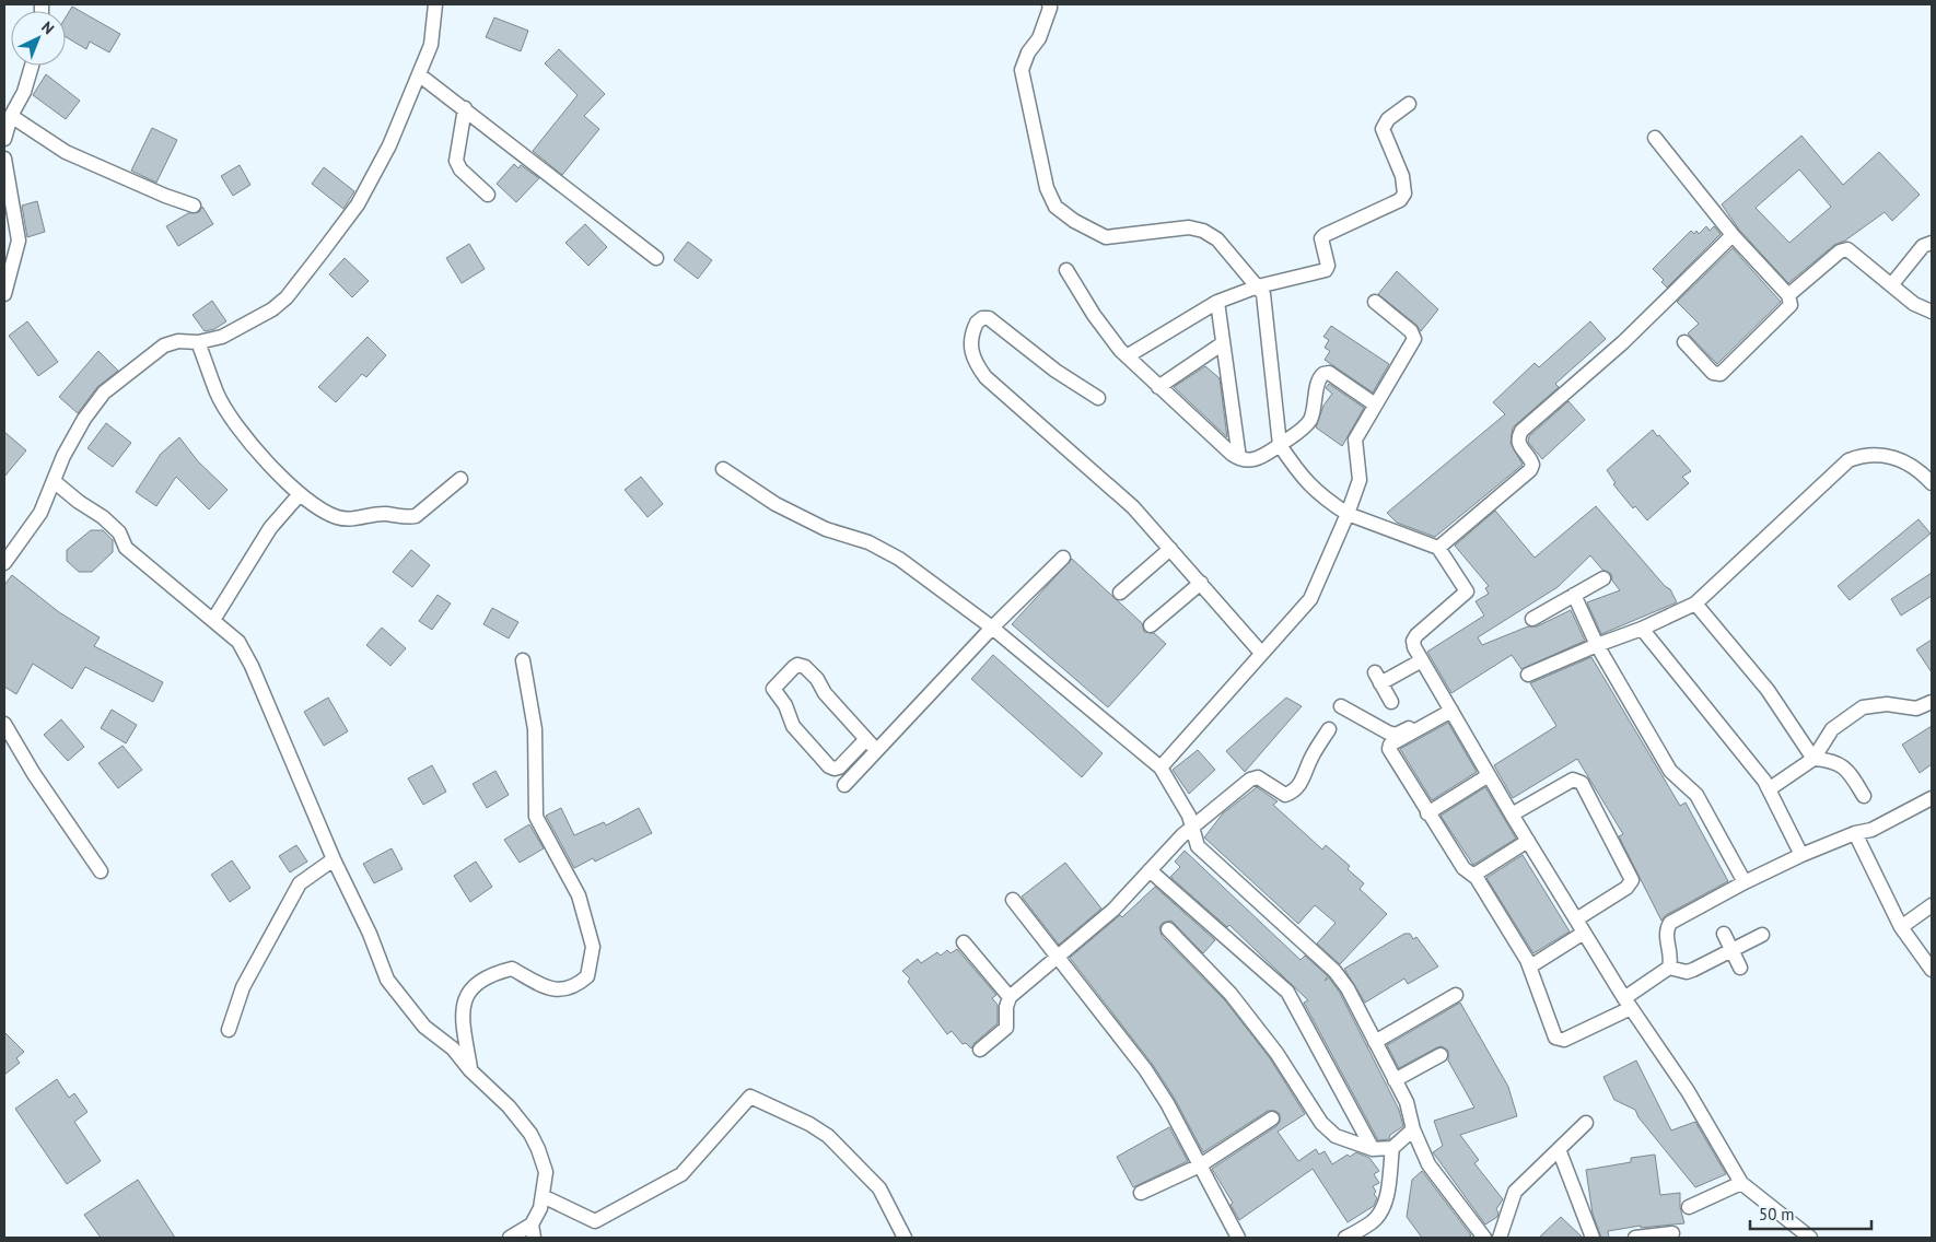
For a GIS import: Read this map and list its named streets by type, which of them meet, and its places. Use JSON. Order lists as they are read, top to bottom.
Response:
{
  "scale_bar": "50 m",
  "north": "top right"
}
